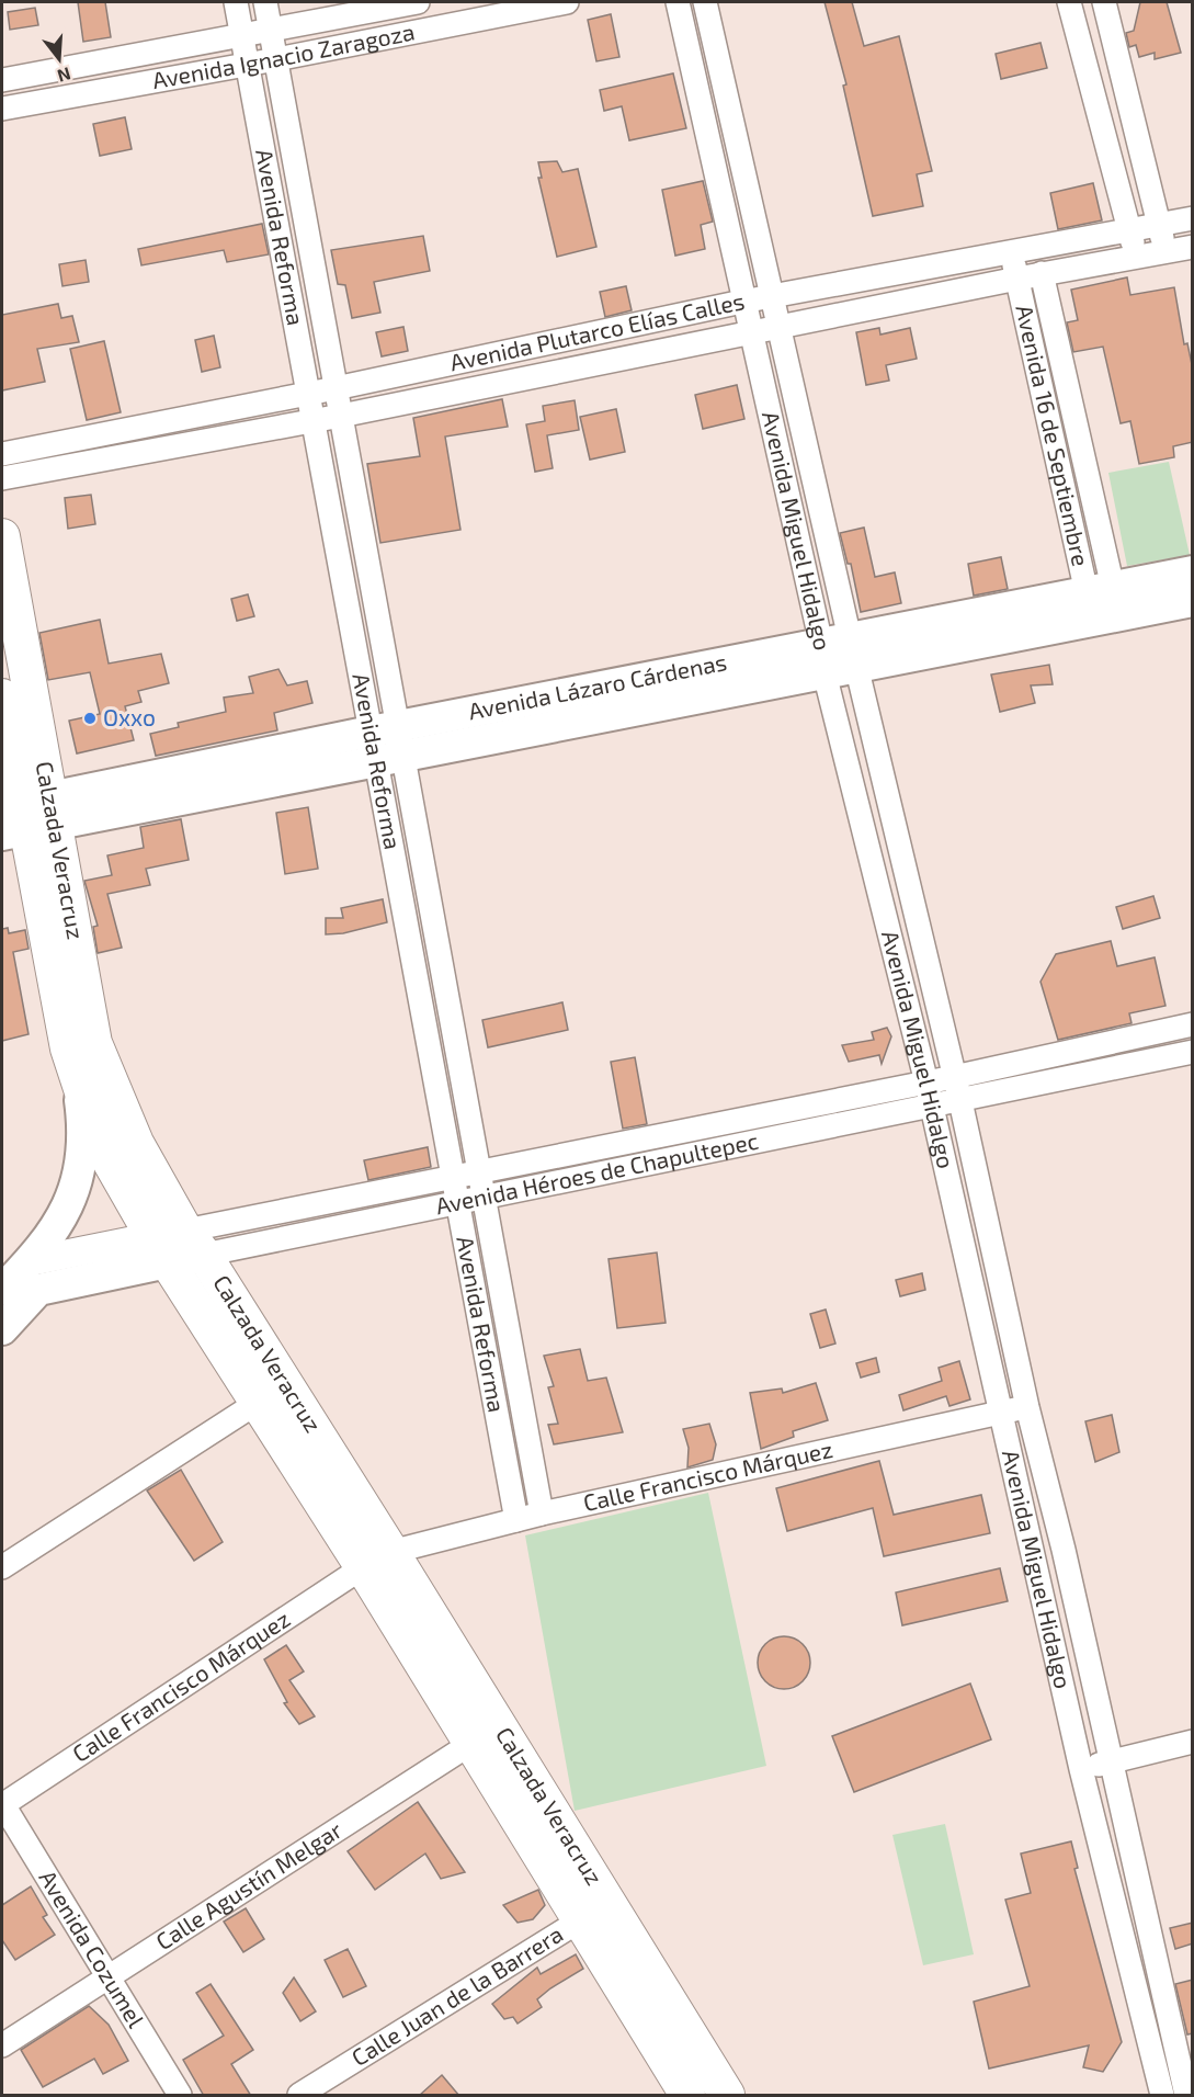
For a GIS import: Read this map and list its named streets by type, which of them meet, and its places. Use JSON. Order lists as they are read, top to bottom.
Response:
{
  "streets": {
    "main road": ["Avenida Lázaro Cárdenas", "Calzada Veracruz", "Avenida Héroes de Chapultepec"],
    "street": [
      "Avenida Ignacio Zaragoza",
      "Avenida Reforma",
      "Avenida Plutarco Elías Calles",
      "Avenida 16 de Septiembre",
      "Avenida Miguel Hidalgo",
      "Calle Francisco Márquez",
      "Calle Agustín Melgar",
      "Avenida Cozumel",
      "Calle Juan de la Barrera"
    ]
  },
  "crossings": [
    ["Avenida Ignacio Zaragoza", "Avenida Reforma"],
    ["Avenida Reforma", "Avenida Plutarco Elías Calles"],
    ["Avenida Reforma", "Avenida Lázaro Cárdenas"],
    ["Avenida Reforma", "Avenida Héroes de Chapultepec"],
    ["Avenida Reforma", "Calle Francisco Márquez"],
    ["Avenida Plutarco Elías Calles", "Avenida 16 de Septiembre"],
    ["Avenida Plutarco Elías Calles", "Avenida Miguel Hidalgo"],
    ["Avenida 16 de Septiembre", "Avenida Lázaro Cárdenas"],
    ["Avenida Miguel Hidalgo", "Avenida Lázaro Cárdenas"],
    ["Avenida Miguel Hidalgo", "Avenida Héroes de Chapultepec"],
    ["Avenida Miguel Hidalgo", "Calle Francisco Márquez"],
    ["Avenida Lázaro Cárdenas", "Calzada Veracruz"],
    ["Calzada Veracruz", "Avenida Héroes de Chapultepec"],
    ["Calzada Veracruz", "Calle Francisco Márquez"],
    ["Calzada Veracruz", "Calle Agustín Melgar"],
    ["Calzada Veracruz", "Calle Juan de la Barrera"],
    ["Calle Francisco Márquez", "Avenida Cozumel"],
    ["Calle Agustín Melgar", "Avenida Cozumel"]
  ],
  "places": ["Oxxo"],
  "north": "bottom"
}
